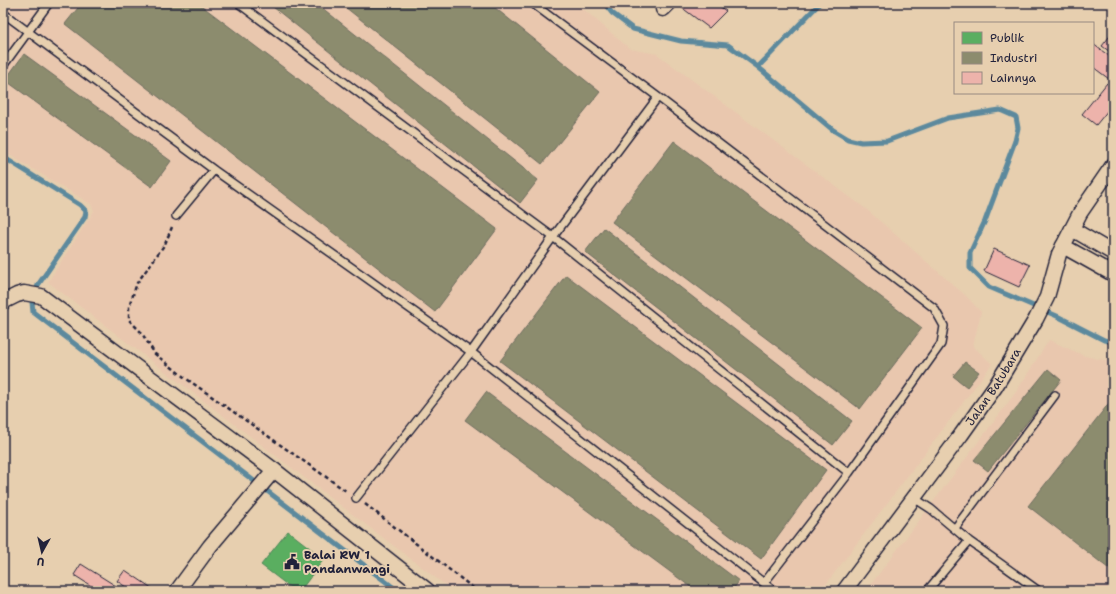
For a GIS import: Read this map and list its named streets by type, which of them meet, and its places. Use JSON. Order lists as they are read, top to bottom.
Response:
{
  "streets": {
    "street": ["Jalan Batubara"]
  },
  "places": {
    "public building": ["Balai RW 1 Pandanwangi"]
  },
  "legend": ["Publik", "Industri", "Lainnya"],
  "north": "bottom"
}
